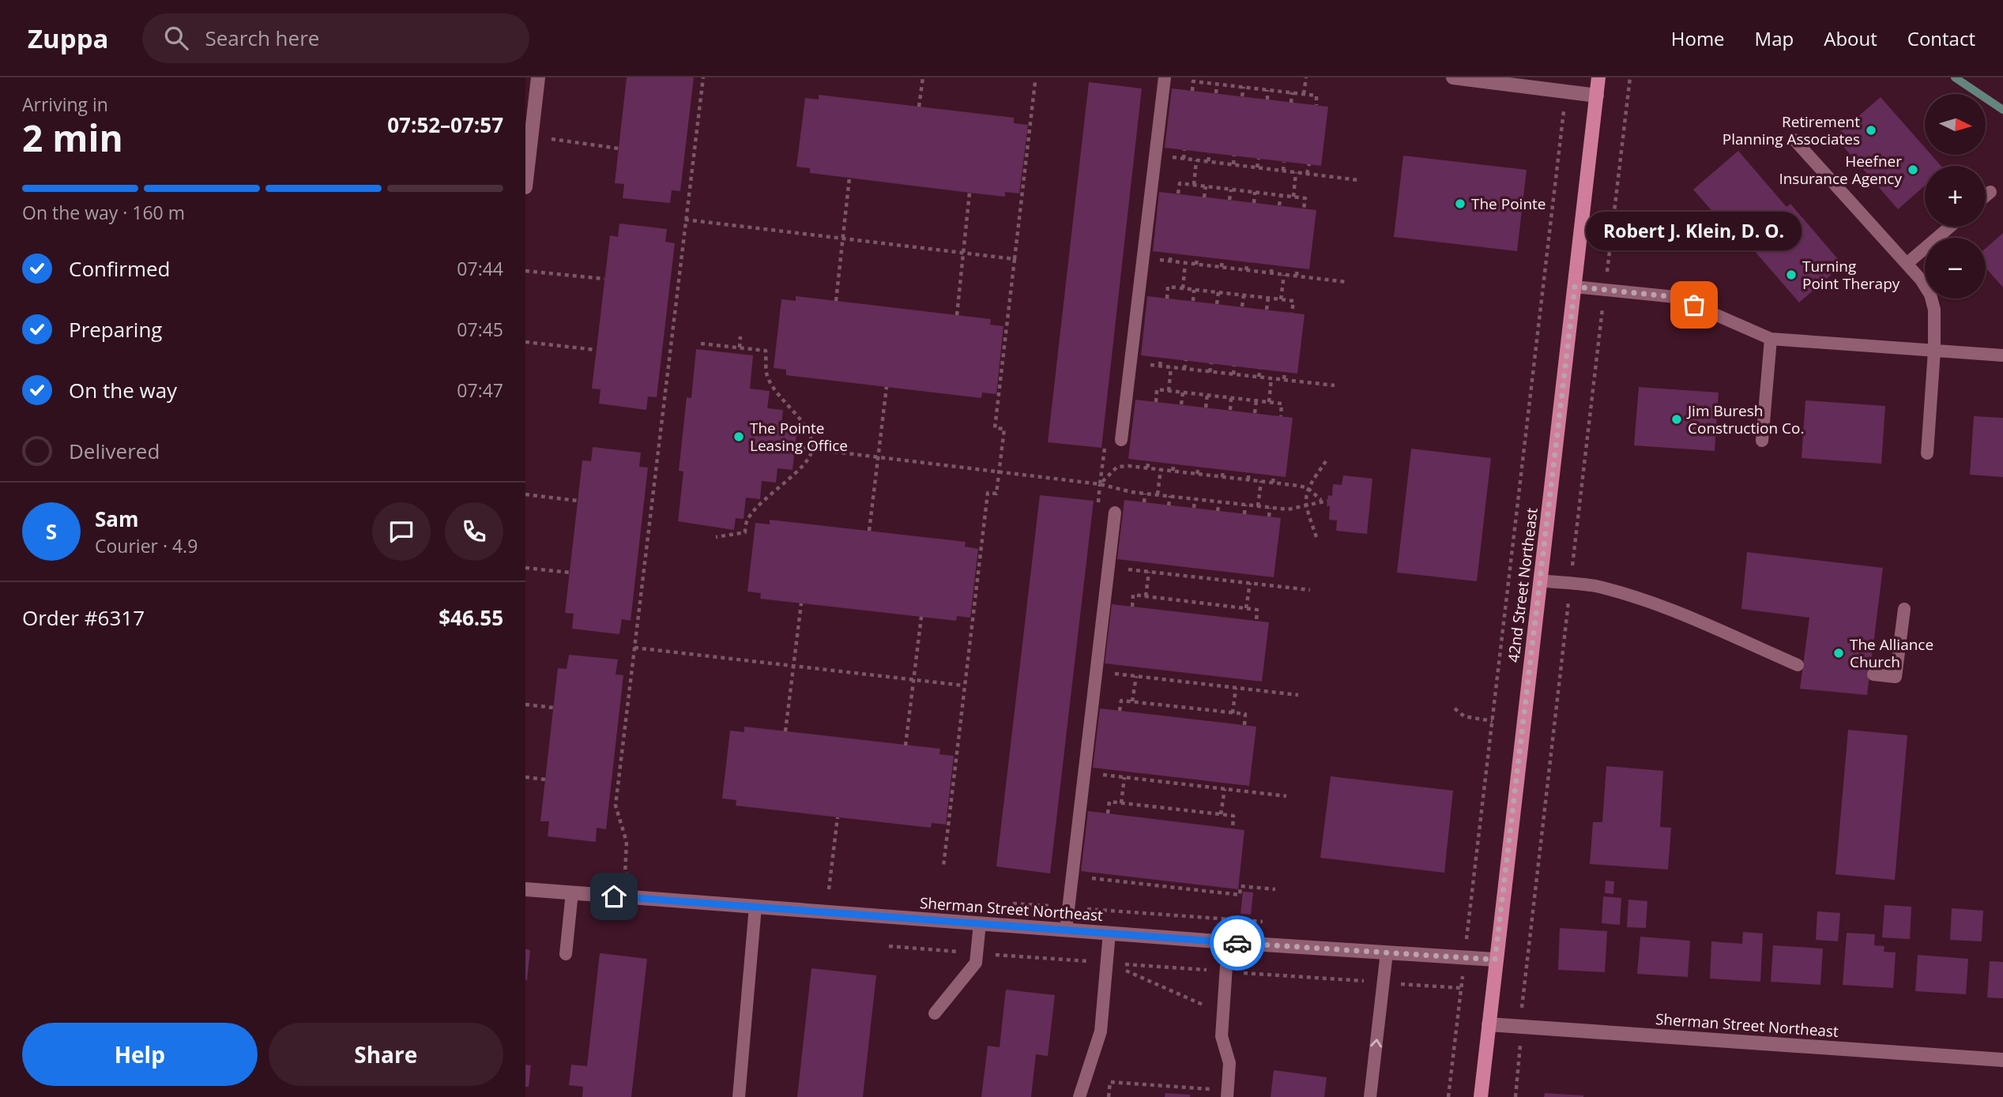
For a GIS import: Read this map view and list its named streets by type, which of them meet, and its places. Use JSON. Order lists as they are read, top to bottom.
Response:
{
  "streets": {
    "street": ["42nd Street Northeast", "Sherman Street Northeast"]
  },
  "crossings": [
    ["42nd Street Northeast", "Sherman Street Northeast"]
  ],
  "places": [
    "Retirement Planning Associates",
    "Heefner Insurance Agency",
    "The Pointe",
    "Turning Point Therapy",
    "Robert J. Klein, D. O.",
    "Jim Buresh Construction Co.",
    "The Pointe Leasing Office",
    "The Alliance Church"
  ],
  "north": "right",
  "page": {
    "header": "Zuppa",
    "search": "Search here",
    "nav": [
      "Home",
      "Map",
      "About",
      "Contact"
    ],
    "heading": ["2 min", "Arriving in", "07:52–07:57"],
    "panel": [
      "Sam",
      "Courier · 4.9",
      "Order #6317",
      "$46.55"
    ],
    "map_buttons": ["+", "−"],
    "bar": "On the way · 160 m",
    "bubble": "Robert J. Klein, D. O.",
    "list": [
      ["Confirmed", "07:44"],
      ["Preparing", "07:45"],
      ["On the way", "07:47"],
      "Delivered"
    ],
    "round": "S",
    "buttons": ["Help", "Share"]
  }
}
